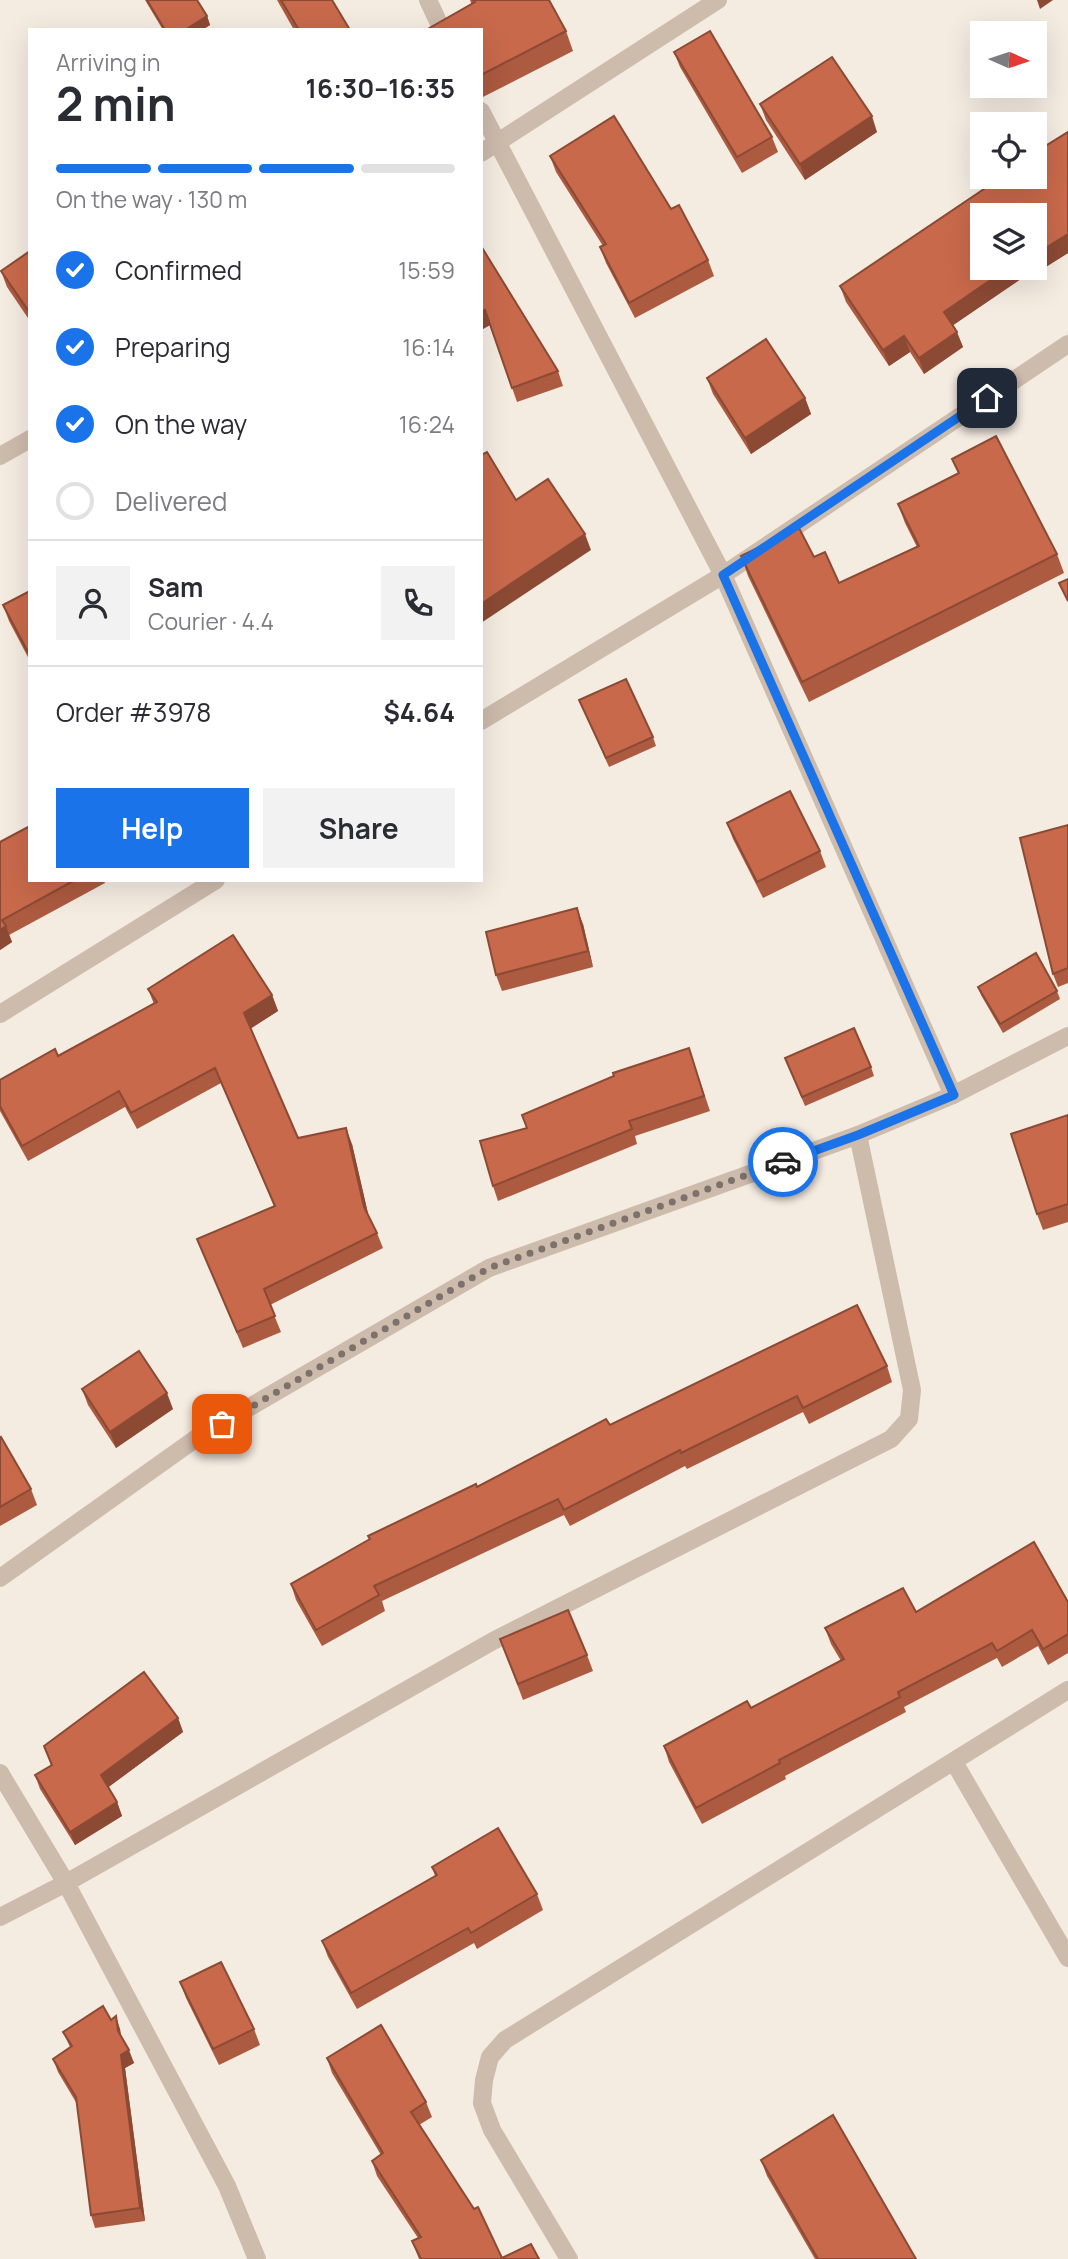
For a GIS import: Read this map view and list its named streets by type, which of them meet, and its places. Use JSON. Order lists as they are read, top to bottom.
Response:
{
  "north": "right",
  "page": {
    "heading": ["2 min", "Arriving in", "16:30–16:35"],
    "panel": [
      "Sam",
      "Courier · 4.4",
      "Order #3978",
      "$4.64"
    ],
    "bar": "On the way · 130 m",
    "list": [
      ["Confirmed", "15:59"],
      ["Preparing", "16:14"],
      ["On the way", "16:24"],
      "Delivered"
    ],
    "buttons": ["Help", "Share"]
  }
}
